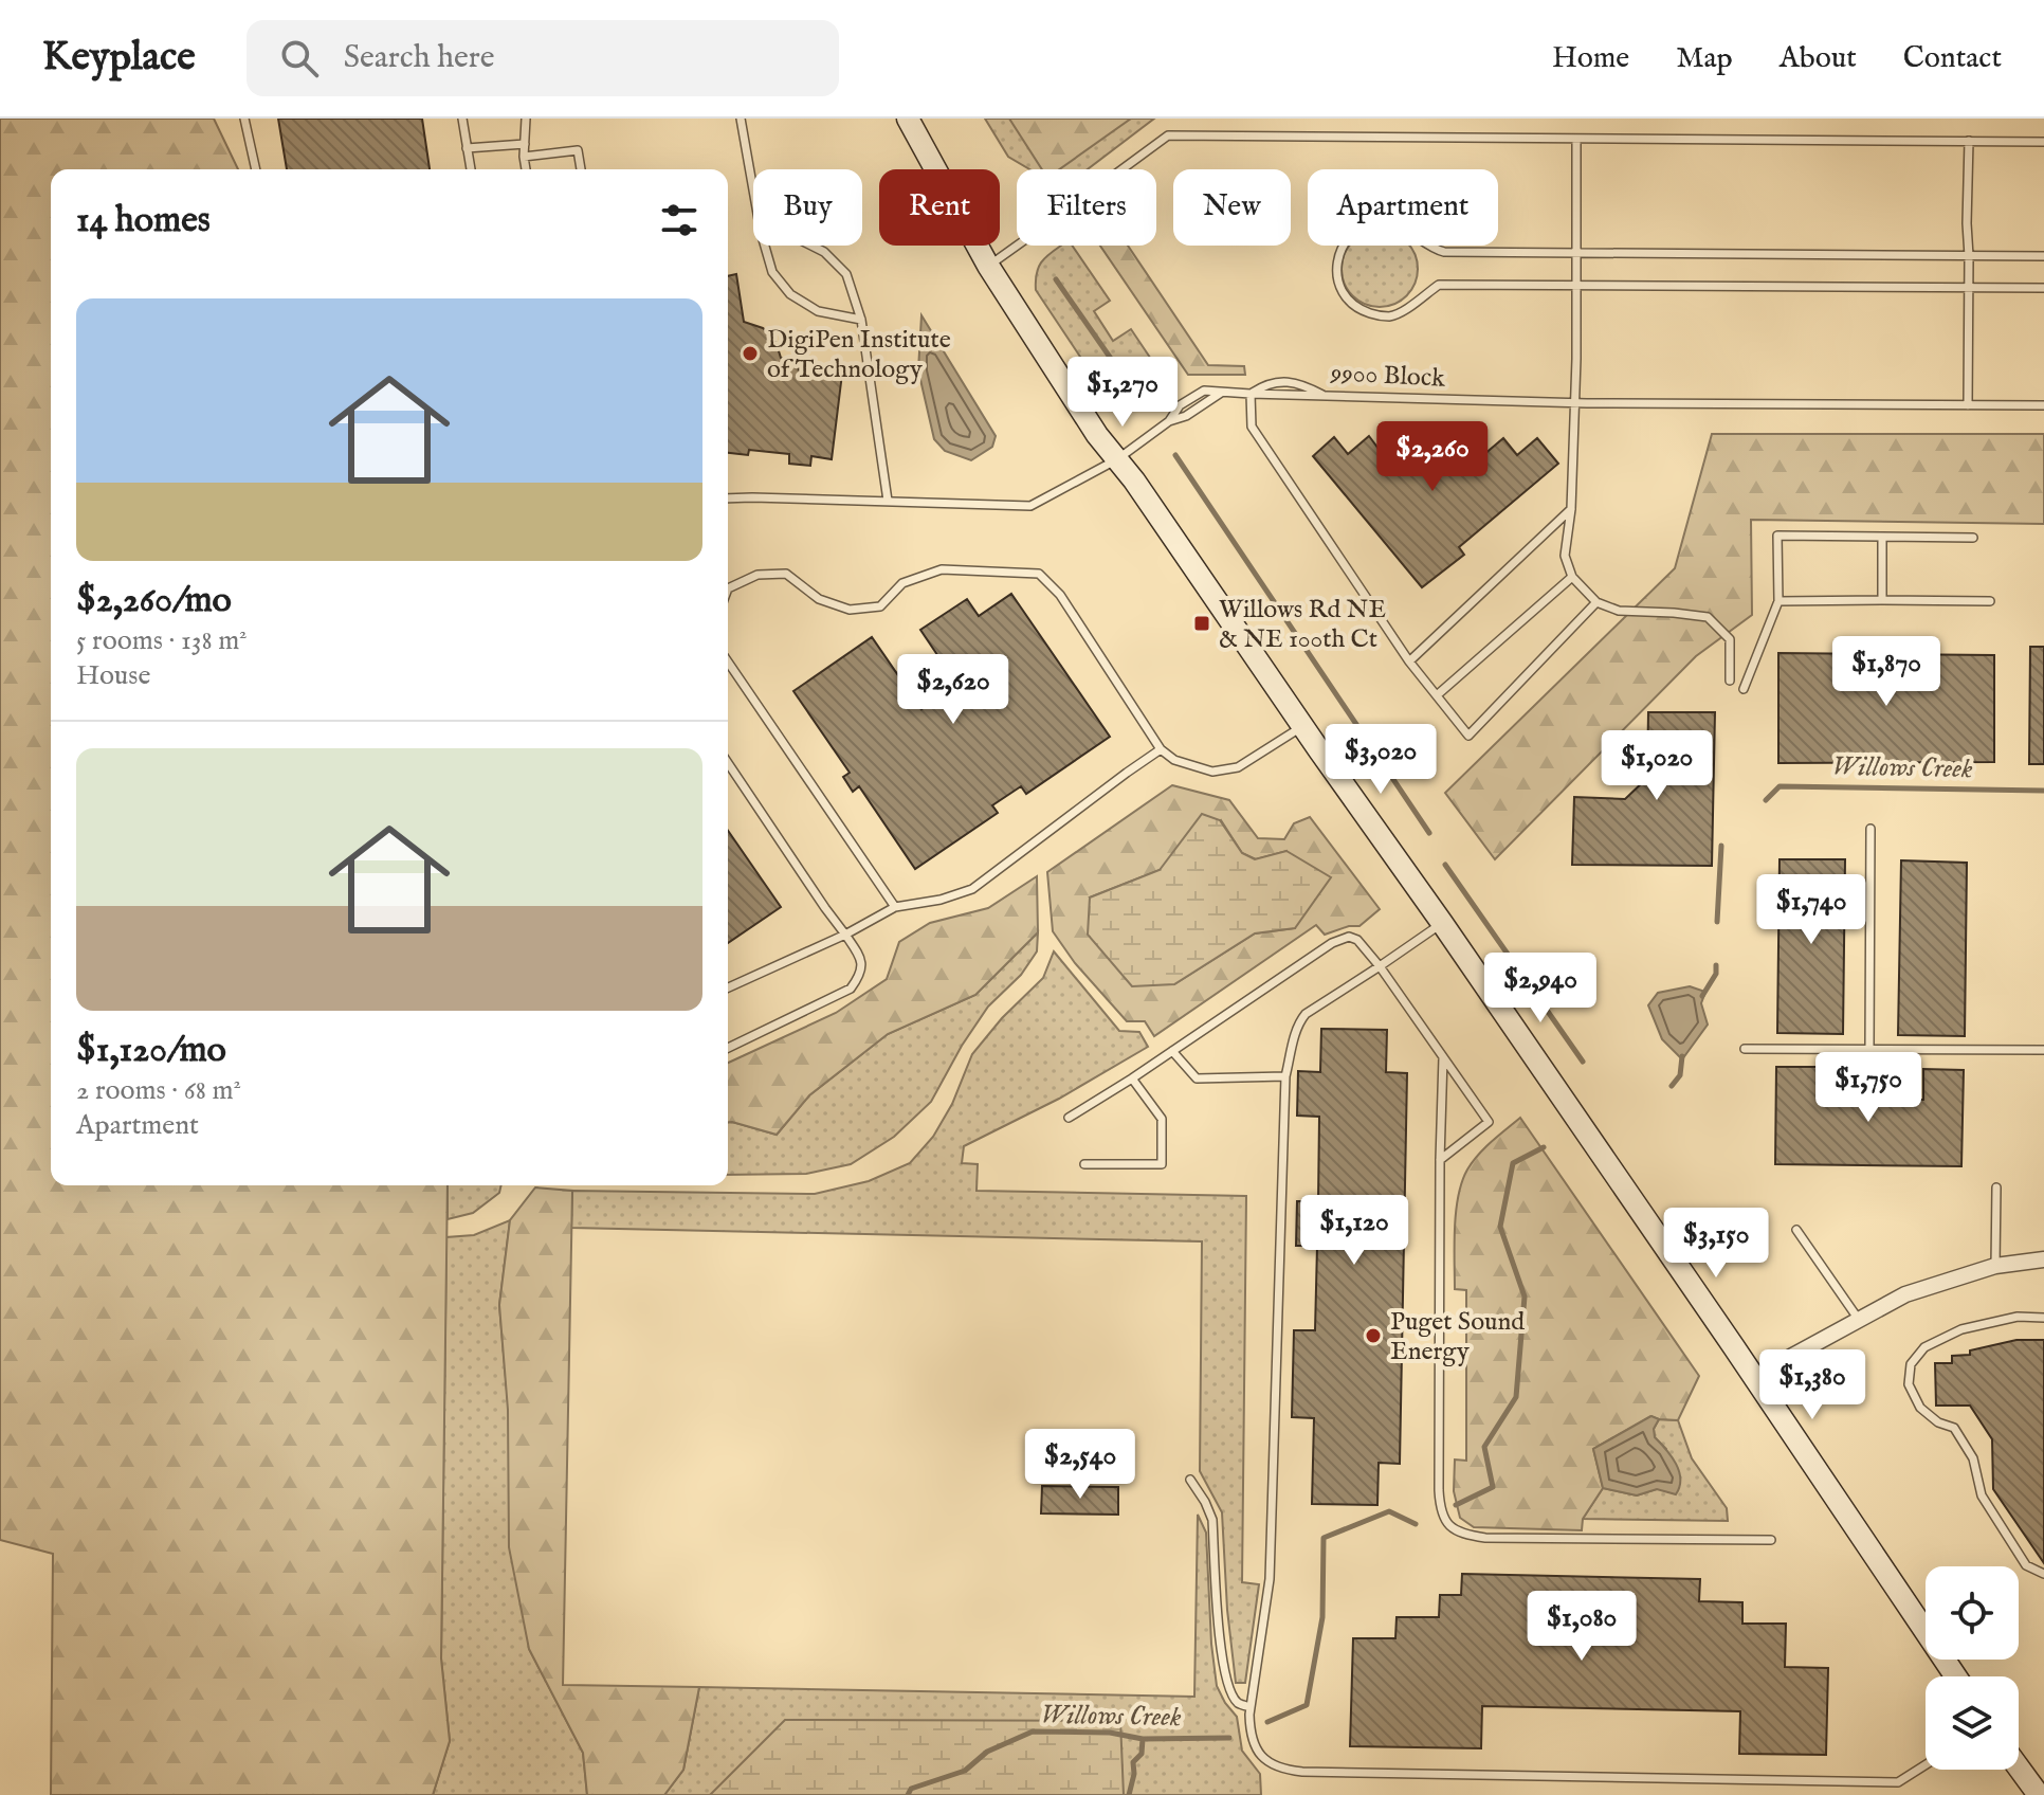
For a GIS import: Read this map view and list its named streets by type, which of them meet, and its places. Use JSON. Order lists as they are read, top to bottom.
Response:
{
  "streets": {
    "lane": ["9900 Block"]
  },
  "water": ["Willows Creek"],
  "places": {
    "other": ["DigiPen Institute of Technology", "Puget Sound Energy"],
    "transit": ["Willows Rd NE & NE 100th Ct"]
  },
  "page": {
    "header": "Keyplace",
    "search": "Search here",
    "nav": [
      "Home",
      "Map",
      "About",
      "Contact"
    ],
    "chip": [
      "Buy",
      "Rent",
      "Filters",
      "New",
      "Apartment"
    ],
    "heading": "14 homes",
    "list": [
      {
        "name": "$2,260/mo",
        "note": "5 rooms · 138 m² · House"
      },
      {
        "name": "$1,120/mo",
        "note": "2 rooms · 68 m² · Apartment"
      }
    ],
    "price": [
      "$1,270",
      "$2,260",
      "$1,870",
      "$2,620",
      "$3,020",
      "$1,020",
      "$1,740",
      "$2,940",
      "$1,750",
      "$1,120",
      "$3,150",
      "$1,380",
      "$2,540",
      "$1,080"
    ]
  }
}
